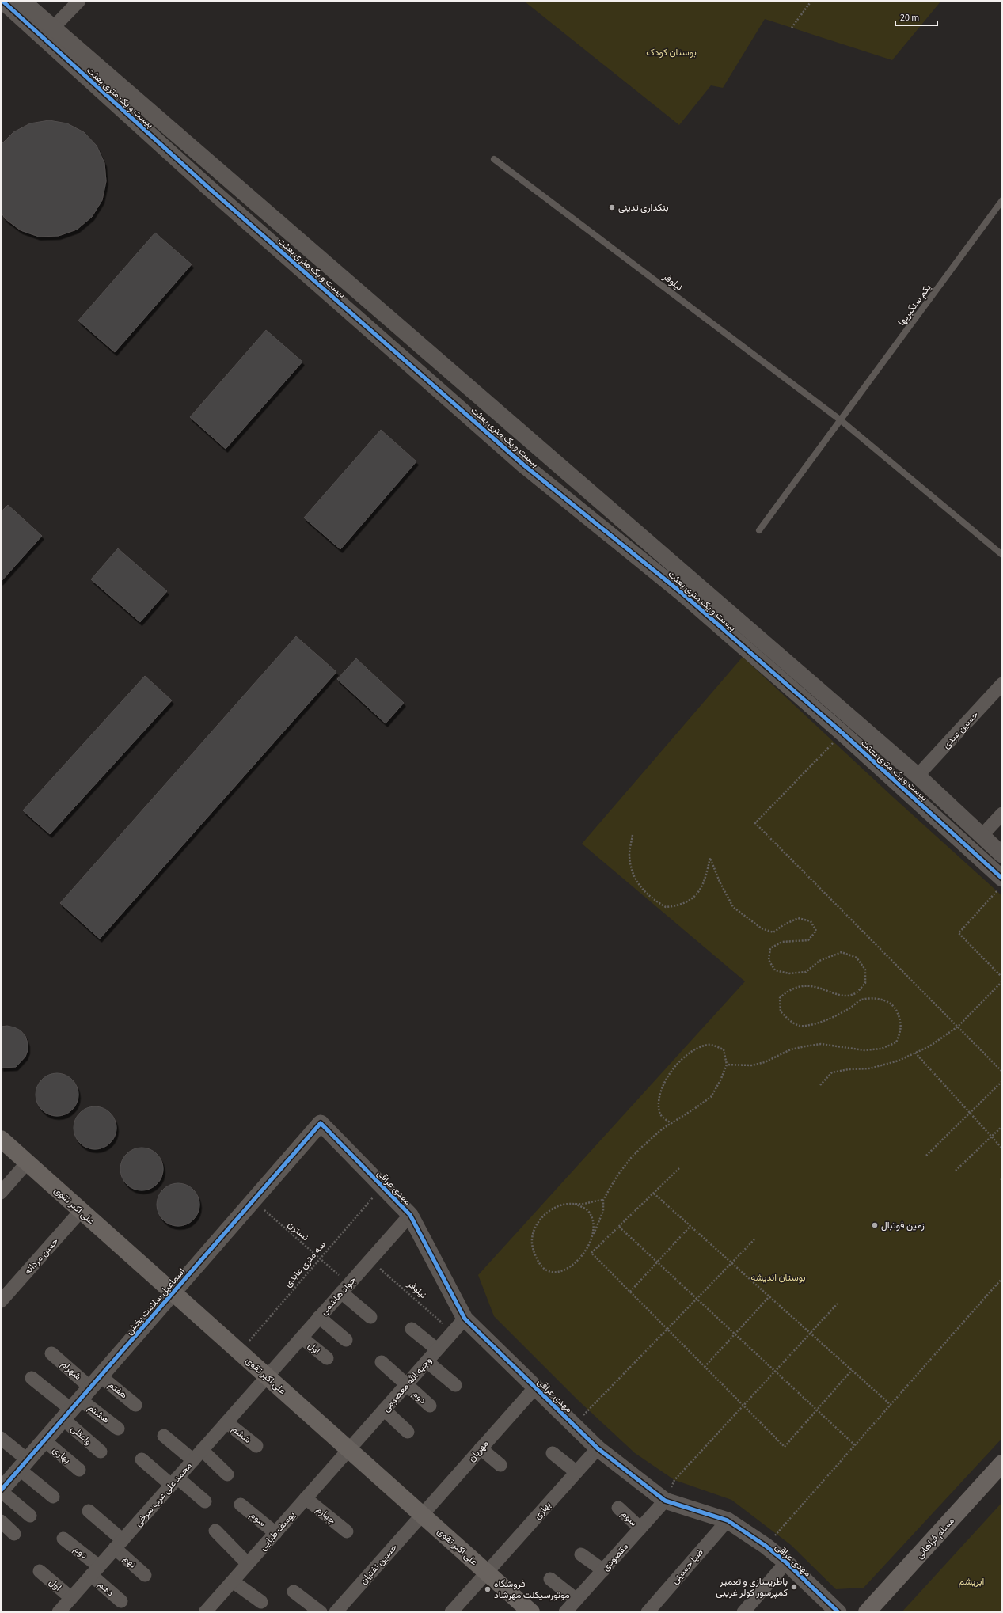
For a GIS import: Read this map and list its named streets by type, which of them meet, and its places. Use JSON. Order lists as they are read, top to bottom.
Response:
{
  "streets": {
    "main road": ["علی اکبر تقوی", "مسلم فراهانی"],
    "street": [
      "بیست و یک متری بعثت",
      "حسین عبدی",
      "مهدی عراقی",
      "حسن مردانه",
      "جواد هاشمی",
      "اسماعیل سلامت بخش",
      "اول",
      "شهرام",
      "وجیه الله معصومی",
      "هفتم",
      "دوم",
      "هشتم",
      "ششم",
      "واعظی",
      "مهربان",
      "بهاری",
      "محمد علی عرب سرخی",
      "چهارم",
      "سوم",
      "یوسف طبایی",
      "مقصودی",
      "نهم",
      "حسین تفتیان",
      "ضیا حسینی",
      "دهم"
    ],
    "lane": ["نیلوفر", "یکم سنگبریها"],
    "path": ["نسترن", "سه متری عابدی"]
  },
  "crossings": [
    ["بیست و یک متری بعثت", "حسین عبدی"],
    ["نیلوفر", "یکم سنگبریها"],
    ["نیلوفر", "جواد هاشمی"],
    ["نیلوفر", "وجیه الله معصومی"],
    ["مهدی عراقی", "سه متری عابدی"],
    ["مهدی عراقی", "جواد هاشمی"],
    ["مهدی عراقی", "اسماعیل سلامت بخش"],
    ["مهدی عراقی", "وجیه الله معصومی"],
    ["مهدی عراقی", "مهربان"],
    ["مهدی عراقی", "بهاری"],
    ["مهدی عراقی", "مقصودی"],
    ["مهدی عراقی", "ضیا حسینی"],
    ["علی اکبر تقوی", "حسن مردانه"],
    ["علی اکبر تقوی", "سه متری عابدی"],
    ["علی اکبر تقوی", "جواد هاشمی"],
    ["علی اکبر تقوی", "اسماعیل سلامت بخش"],
    ["علی اکبر تقوی", "وجیه الله معصومی"],
    ["علی اکبر تقوی", "مهربان"],
    ["علی اکبر تقوی", "بهاری"],
    ["علی اکبر تقوی", "محمد علی عرب سرخی"],
    ["علی اکبر تقوی", "یوسف طبایی"],
    ["علی اکبر تقوی", "حسین تفتیان"],
    ["نسترن", "سه متری عابدی"],
    ["نسترن", "جواد هاشمی"],
    ["نسترن", "اسماعیل سلامت بخش"],
    ["جواد هاشمی", "اول"],
    ["جواد هاشمی", "محمد علی عرب سرخی"],
    ["اسماعیل سلامت بخش", "شهرام"],
    ["اسماعیل سلامت بخش", "هفتم"],
    ["اسماعیل سلامت بخش", "هشتم"],
    ["اسماعیل سلامت بخش", "واعظی"],
    ["اسماعیل سلامت بخش", "بهاری"],
    ["اول", "محمد علی عرب سرخی"],
    ["شهرام", "هفتم"],
    ["شهرام", "هشتم"],
    ["شهرام", "واعظی"],
    ["وجیه الله معصومی", "دوم"],
    ["وجیه الله معصومی", "یوسف طبایی"],
    ["هفتم", "هشتم"],
    ["هفتم", "واعظی"],
    ["دوم", "محمد علی عرب سرخی"],
    ["دوم", "دهم"],
    ["هشتم", "واعظی"],
    ["ششم", "محمد علی عرب سرخی"],
    ["مهربان", "حسین تفتیان"],
    ["محمد علی عرب سرخی", "نهم"],
    ["محمد علی عرب سرخی", "دهم"],
    ["چهارم", "یوسف طبایی"],
    ["سوم", "یوسف طبایی"],
    ["سوم", "مقصودی"]
  ],
  "parks": ["بوستان کودک", "بوستان اندیشه", "ابریشم"],
  "places": [
    "بنکداری تدینی",
    "زمین فوتبال",
    "باطریسازی و تعمیر کمپرسور کولر غریبی",
    "فروشگاه موتورسیکلت مهرشاد"
  ],
  "scale_bar": "20 m"
}
